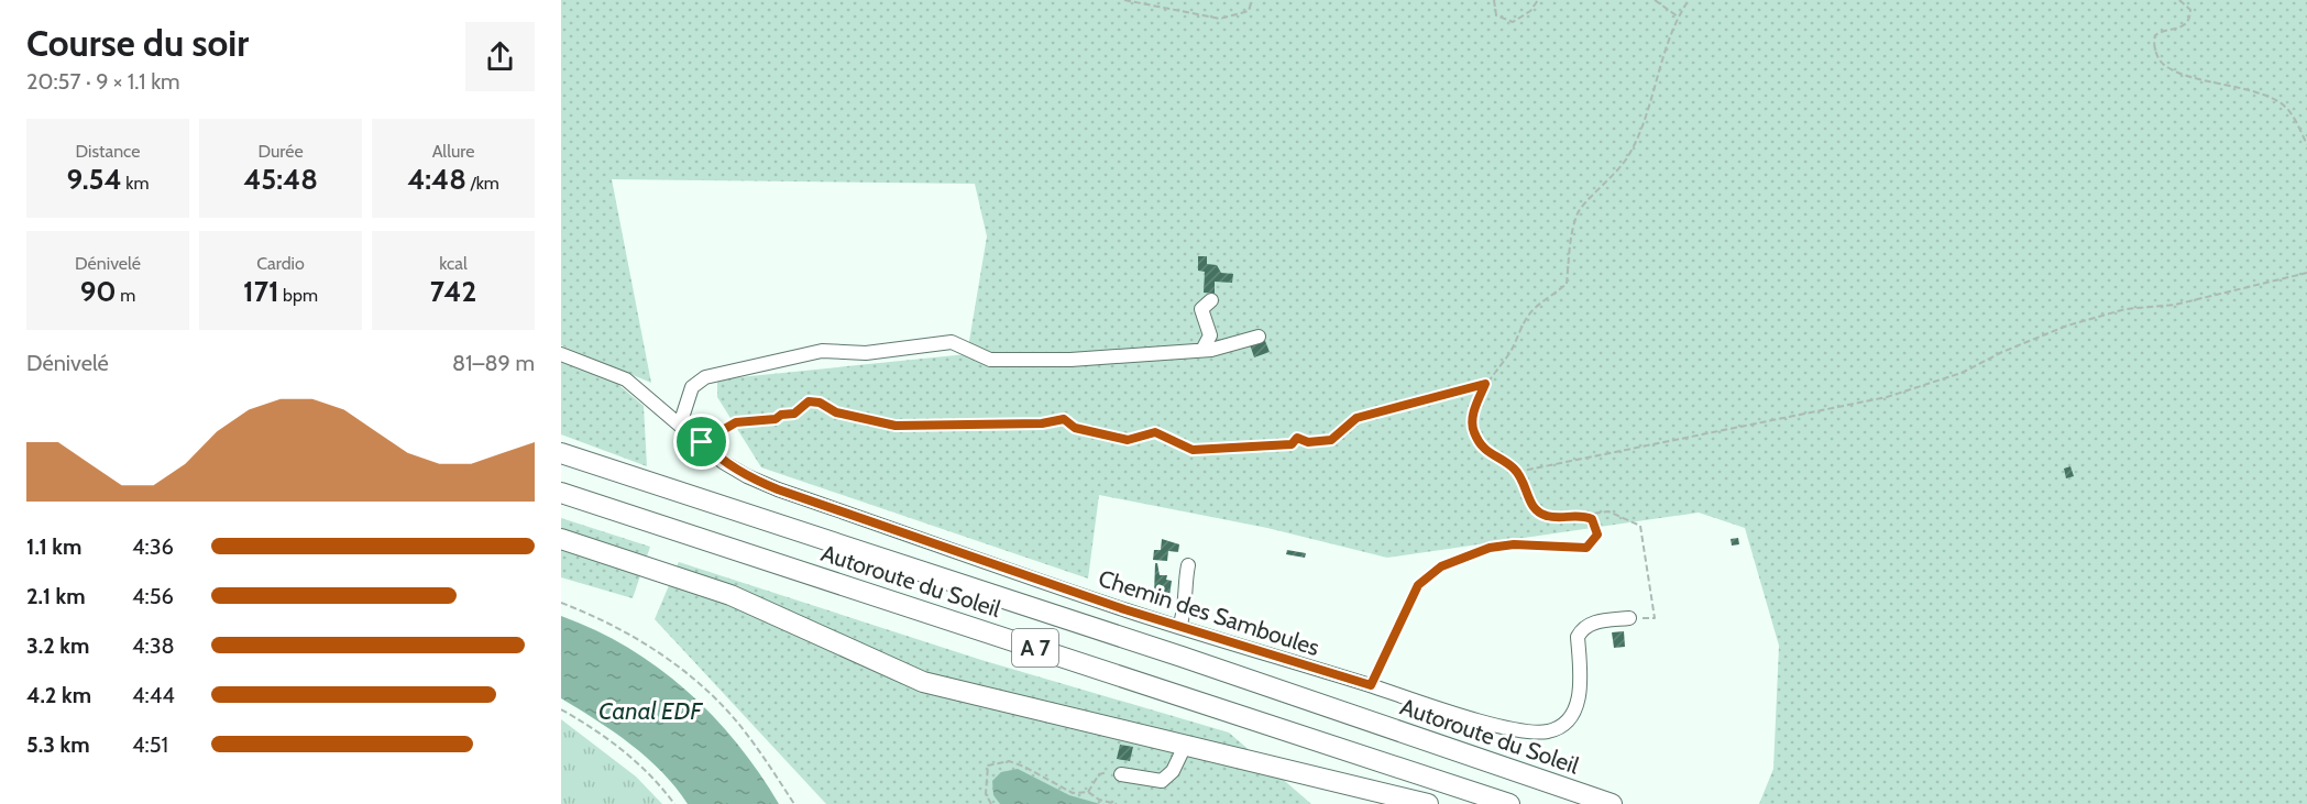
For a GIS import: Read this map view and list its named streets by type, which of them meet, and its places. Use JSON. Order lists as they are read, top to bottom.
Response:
{
  "streets": {
    "highway": ["Autoroute du Soleil", "A 7"],
    "street": ["Chemin des Samboules"]
  },
  "water": ["Canal EDF"],
  "page": {
    "heading": ["Course du soir", "20:57 · 9 × 1.1 km"],
    "stats": [
      ["Distance", "9.54 km"],
      ["Durée", "45:48"],
      ["Allure", "4:48 /km"],
      ["Dénivelé", "90 m"],
      ["Cardio", "171 bpm"],
      ["kcal", "742"]
    ],
    "chart": ["Dénivelé", "81–89 m"],
    "list": [
      {
        "name": "1.1 km",
        "note": "4:36"
      },
      {
        "name": "2.1 km",
        "note": "4:56"
      },
      {
        "name": "3.2 km",
        "note": "4:38"
      },
      {
        "name": "4.2 km",
        "note": "4:44"
      },
      {
        "name": "5.3 km",
        "note": "4:51"
      }
    ]
  }
}
